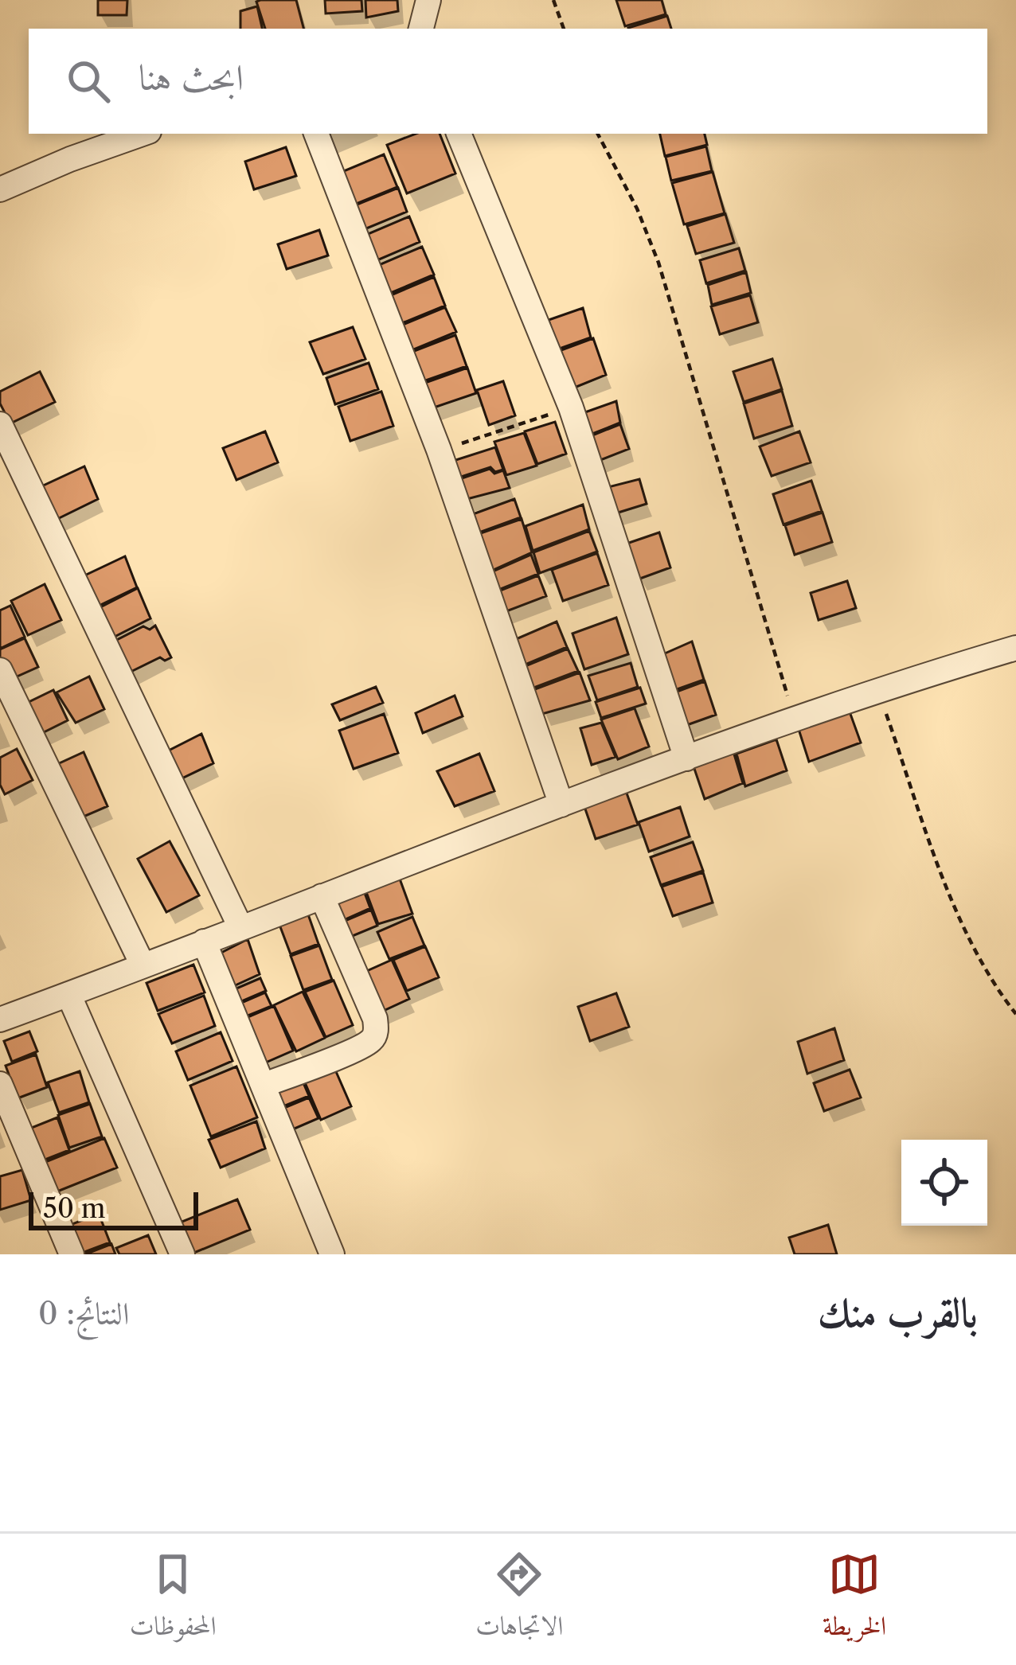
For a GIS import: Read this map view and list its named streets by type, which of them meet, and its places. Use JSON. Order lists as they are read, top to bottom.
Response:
{
  "scale_bar": "50 m",
  "page": {
    "search": "ابحث هنا",
    "scale": "50 m",
    "heading": ["بالقرب منك", "النتائج: 0"],
    "nav": ["الخريطة", "الاتجاهات", "المحفوظات"]
  }
}
